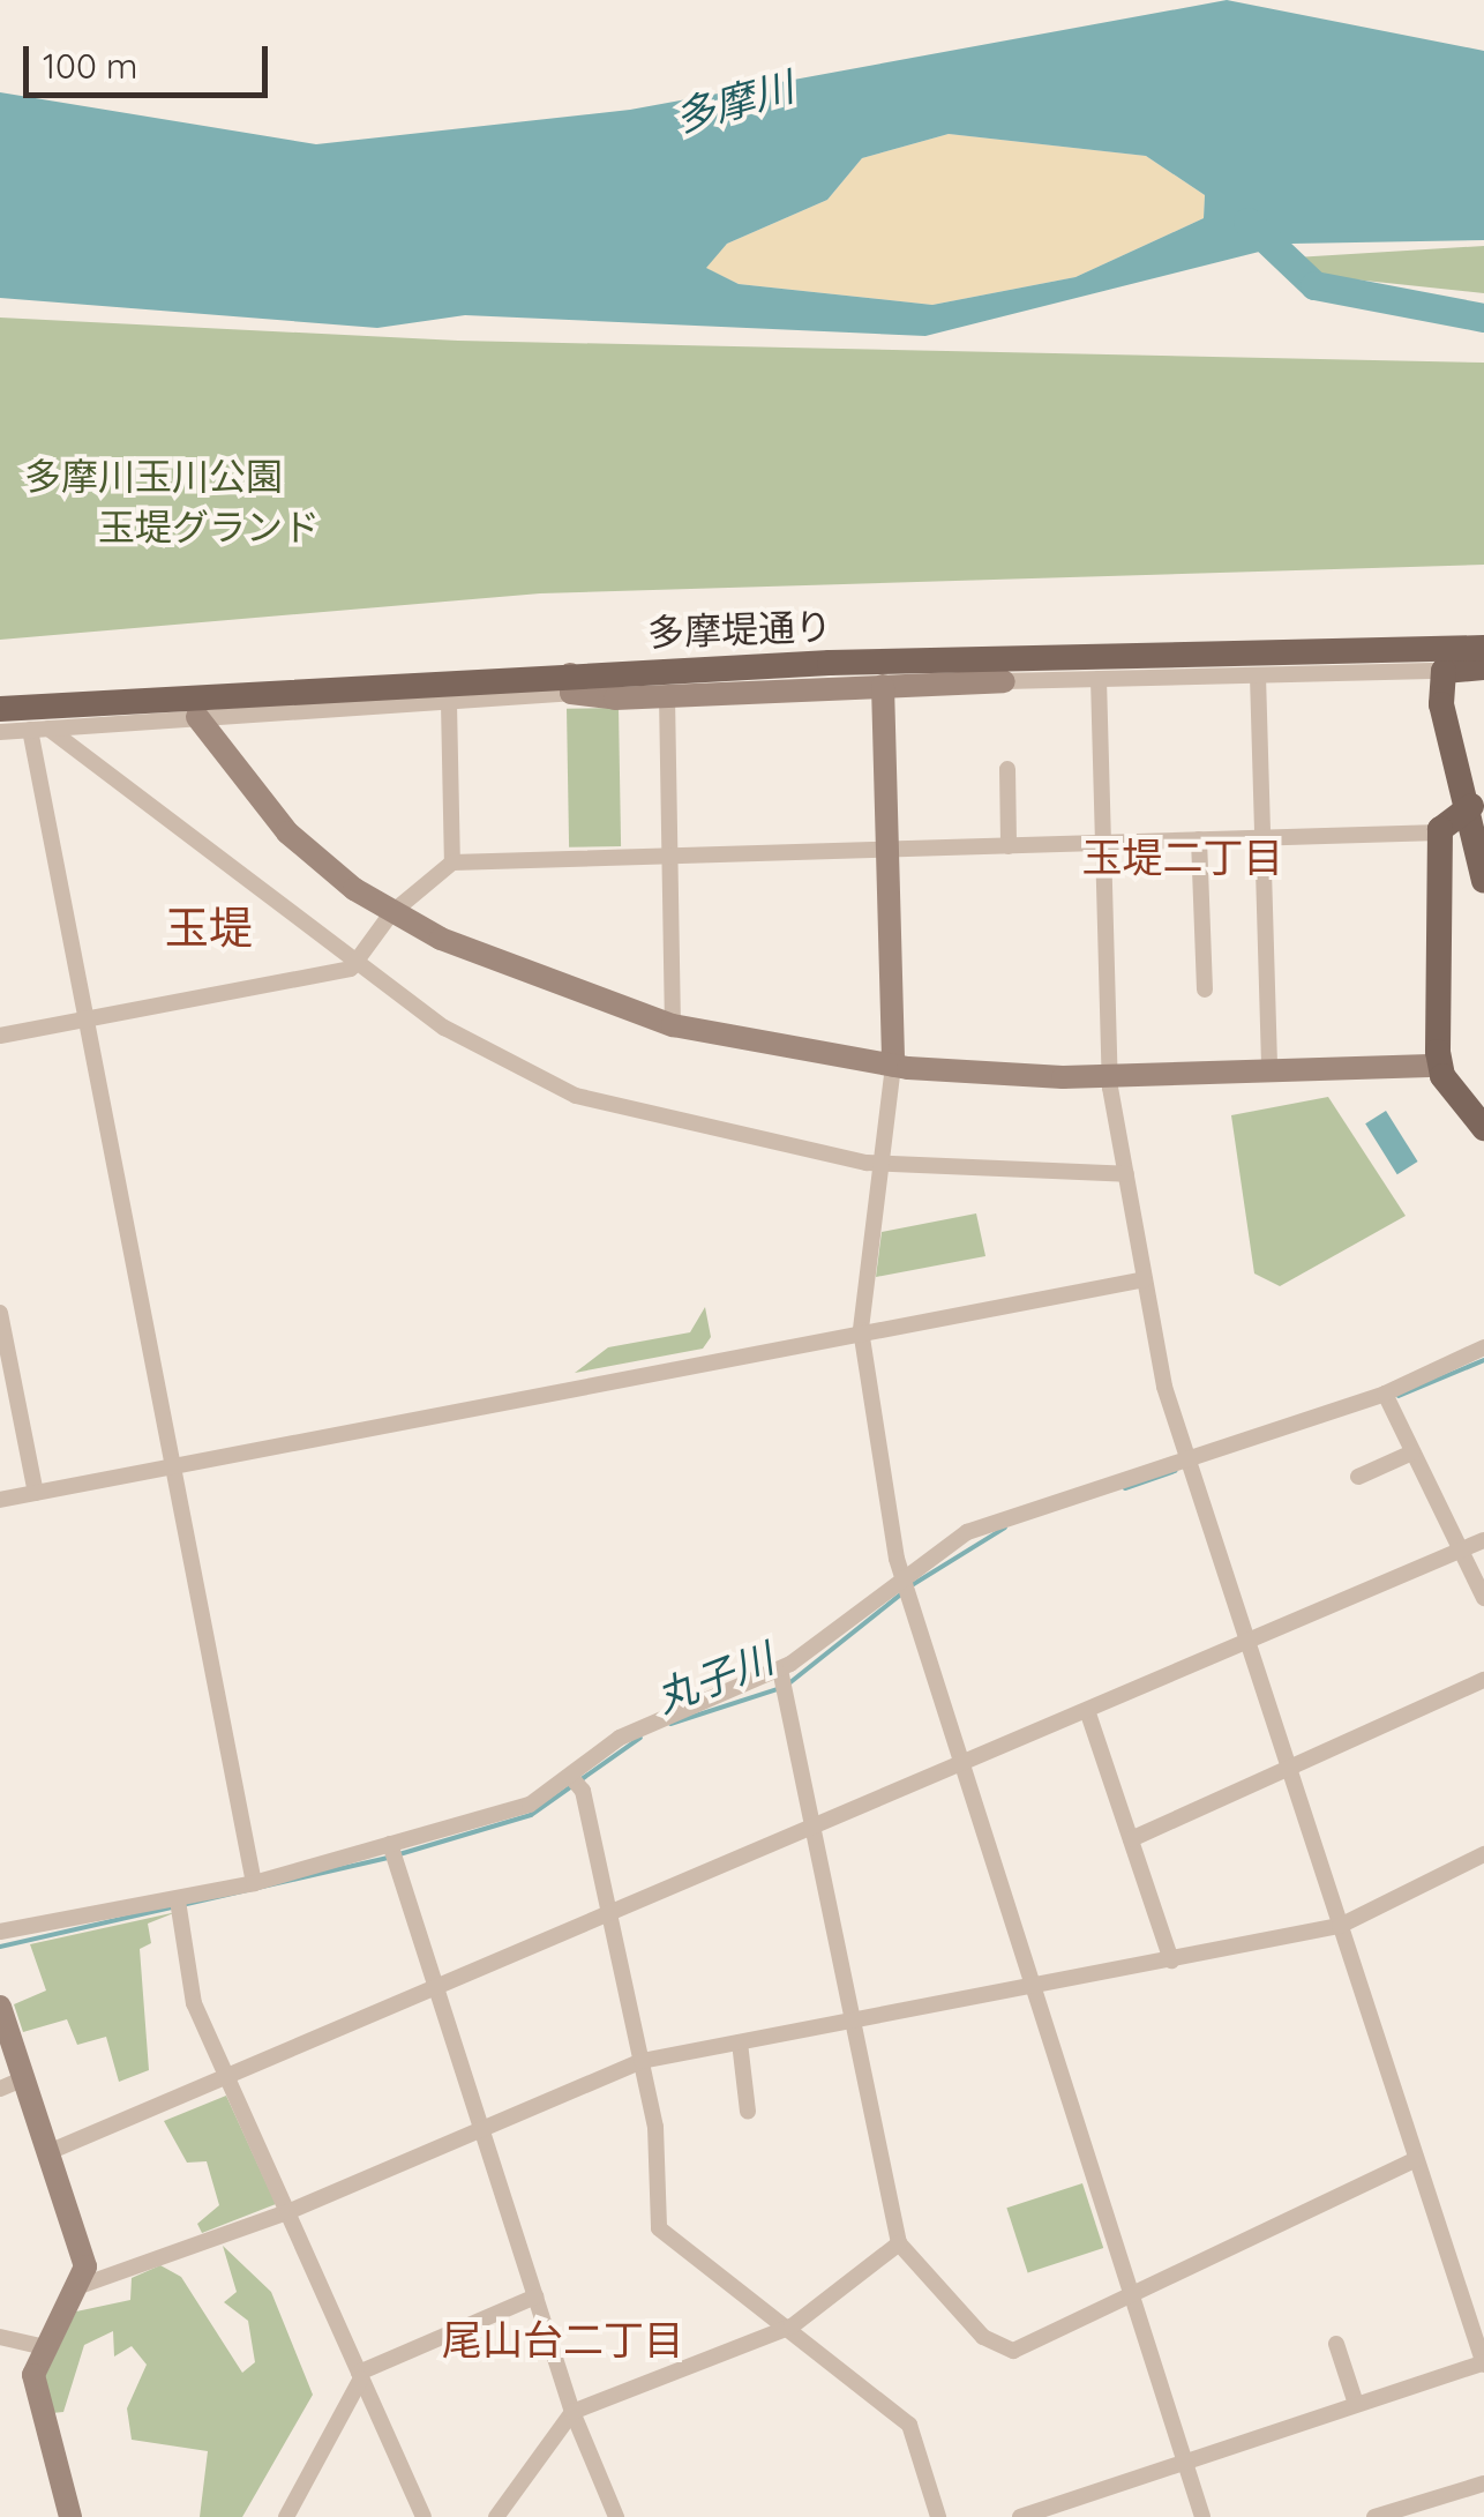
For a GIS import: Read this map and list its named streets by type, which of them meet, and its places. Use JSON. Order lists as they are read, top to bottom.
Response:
{
  "streets": {
    "main road": ["多摩堤通り"]
  },
  "districts": ["玉堤二丁目", "玉堤", "尾山台二丁目"],
  "water": ["多摩川", "丸子川"],
  "parks": ["多摩川玉川公園", "玉堤グランド"],
  "scale_bar": "100 m"
}
